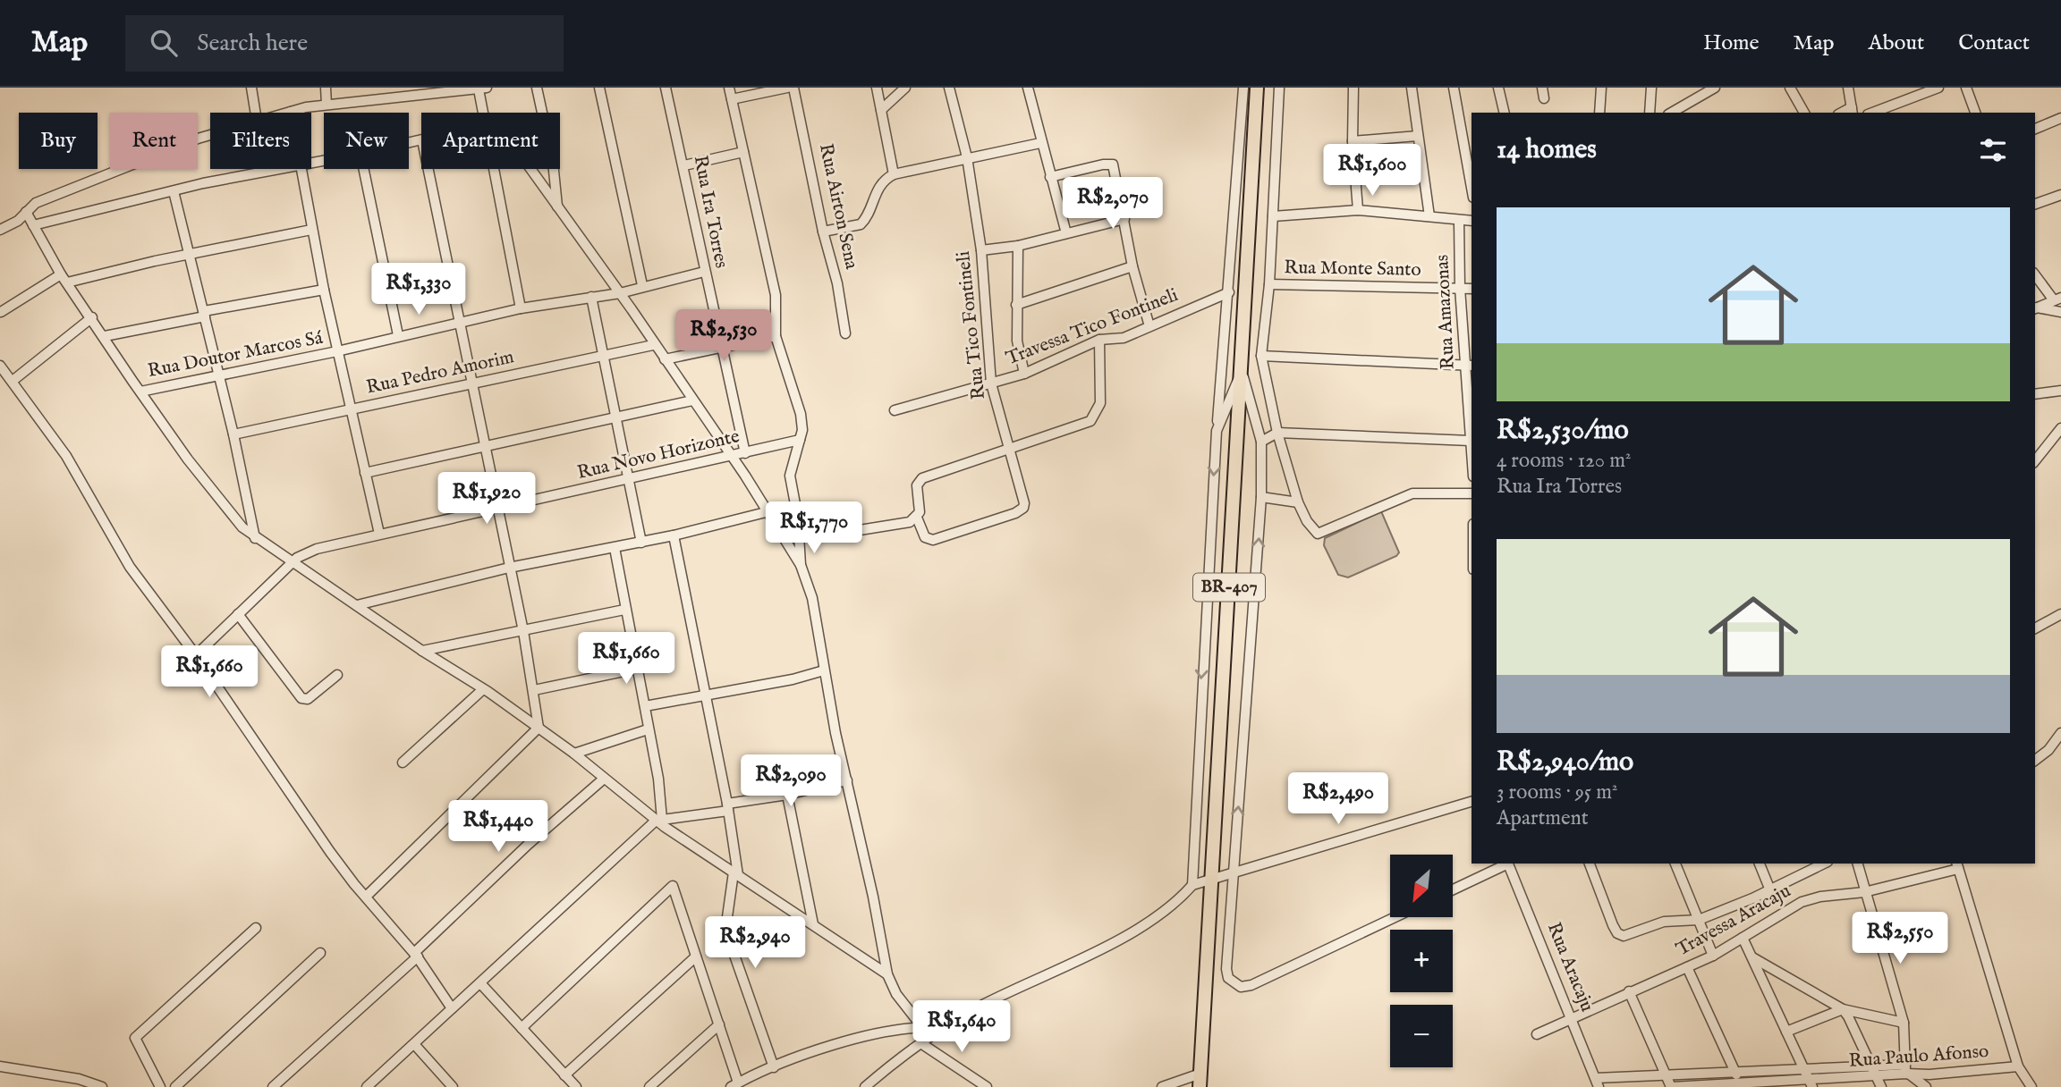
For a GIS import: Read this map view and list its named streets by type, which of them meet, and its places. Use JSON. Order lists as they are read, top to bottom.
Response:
{
  "streets": {
    "highway": ["BR-407"],
    "street": [
      "Rua Airton Sena",
      "Rua Ira Torres",
      "Rua Monte Santo",
      "Rua Amazonas",
      "Rua Tico Fontineli",
      "Travessa Tico Fontineli",
      "Rua Doutor Marcos Sá",
      "Rua Pedro Amorim",
      "Rua Novo Horizonte",
      "Travessa Aracaju",
      "Rua Aracaju",
      "Rua Paulo Afonso"
    ]
  },
  "crossings": [
    ["Rua Ira Torres", "Rua Doutor Marcos Sá"],
    ["Rua Ira Torres", "Rua Novo Horizonte"],
    ["Rua Monte Santo", "Rua Amazonas"],
    ["Rua Tico Fontineli", "Travessa Tico Fontineli"],
    ["Travessa Aracaju", "Rua Aracaju"],
    ["Rua Aracaju", "Rua Paulo Afonso"]
  ],
  "north": "bottom left",
  "page": {
    "header": "Map",
    "search": "Search here",
    "nav": [
      "Home",
      "Map",
      "About",
      "Contact"
    ],
    "chip": [
      "Buy",
      "Rent",
      "Filters",
      "New",
      "Apartment"
    ],
    "heading": "14 homes",
    "price": [
      "R$1,600",
      "R$2,070",
      "R$1,330",
      "R$2,530",
      "R$1,920",
      "R$1,770",
      "R$1,660",
      "R$1,660",
      "R$2,090",
      "R$2,490",
      "R$1,440",
      "R$2,550",
      "R$2,940",
      "R$1,640"
    ],
    "list": [
      {
        "name": "R$2,530/mo",
        "note": "4 rooms · 120 m² · Rua Ira Torres"
      },
      {
        "name": "R$2,940/mo",
        "note": "3 rooms · 95 m² · Apartment"
      }
    ],
    "map_buttons": ["+", "−"]
  }
}
